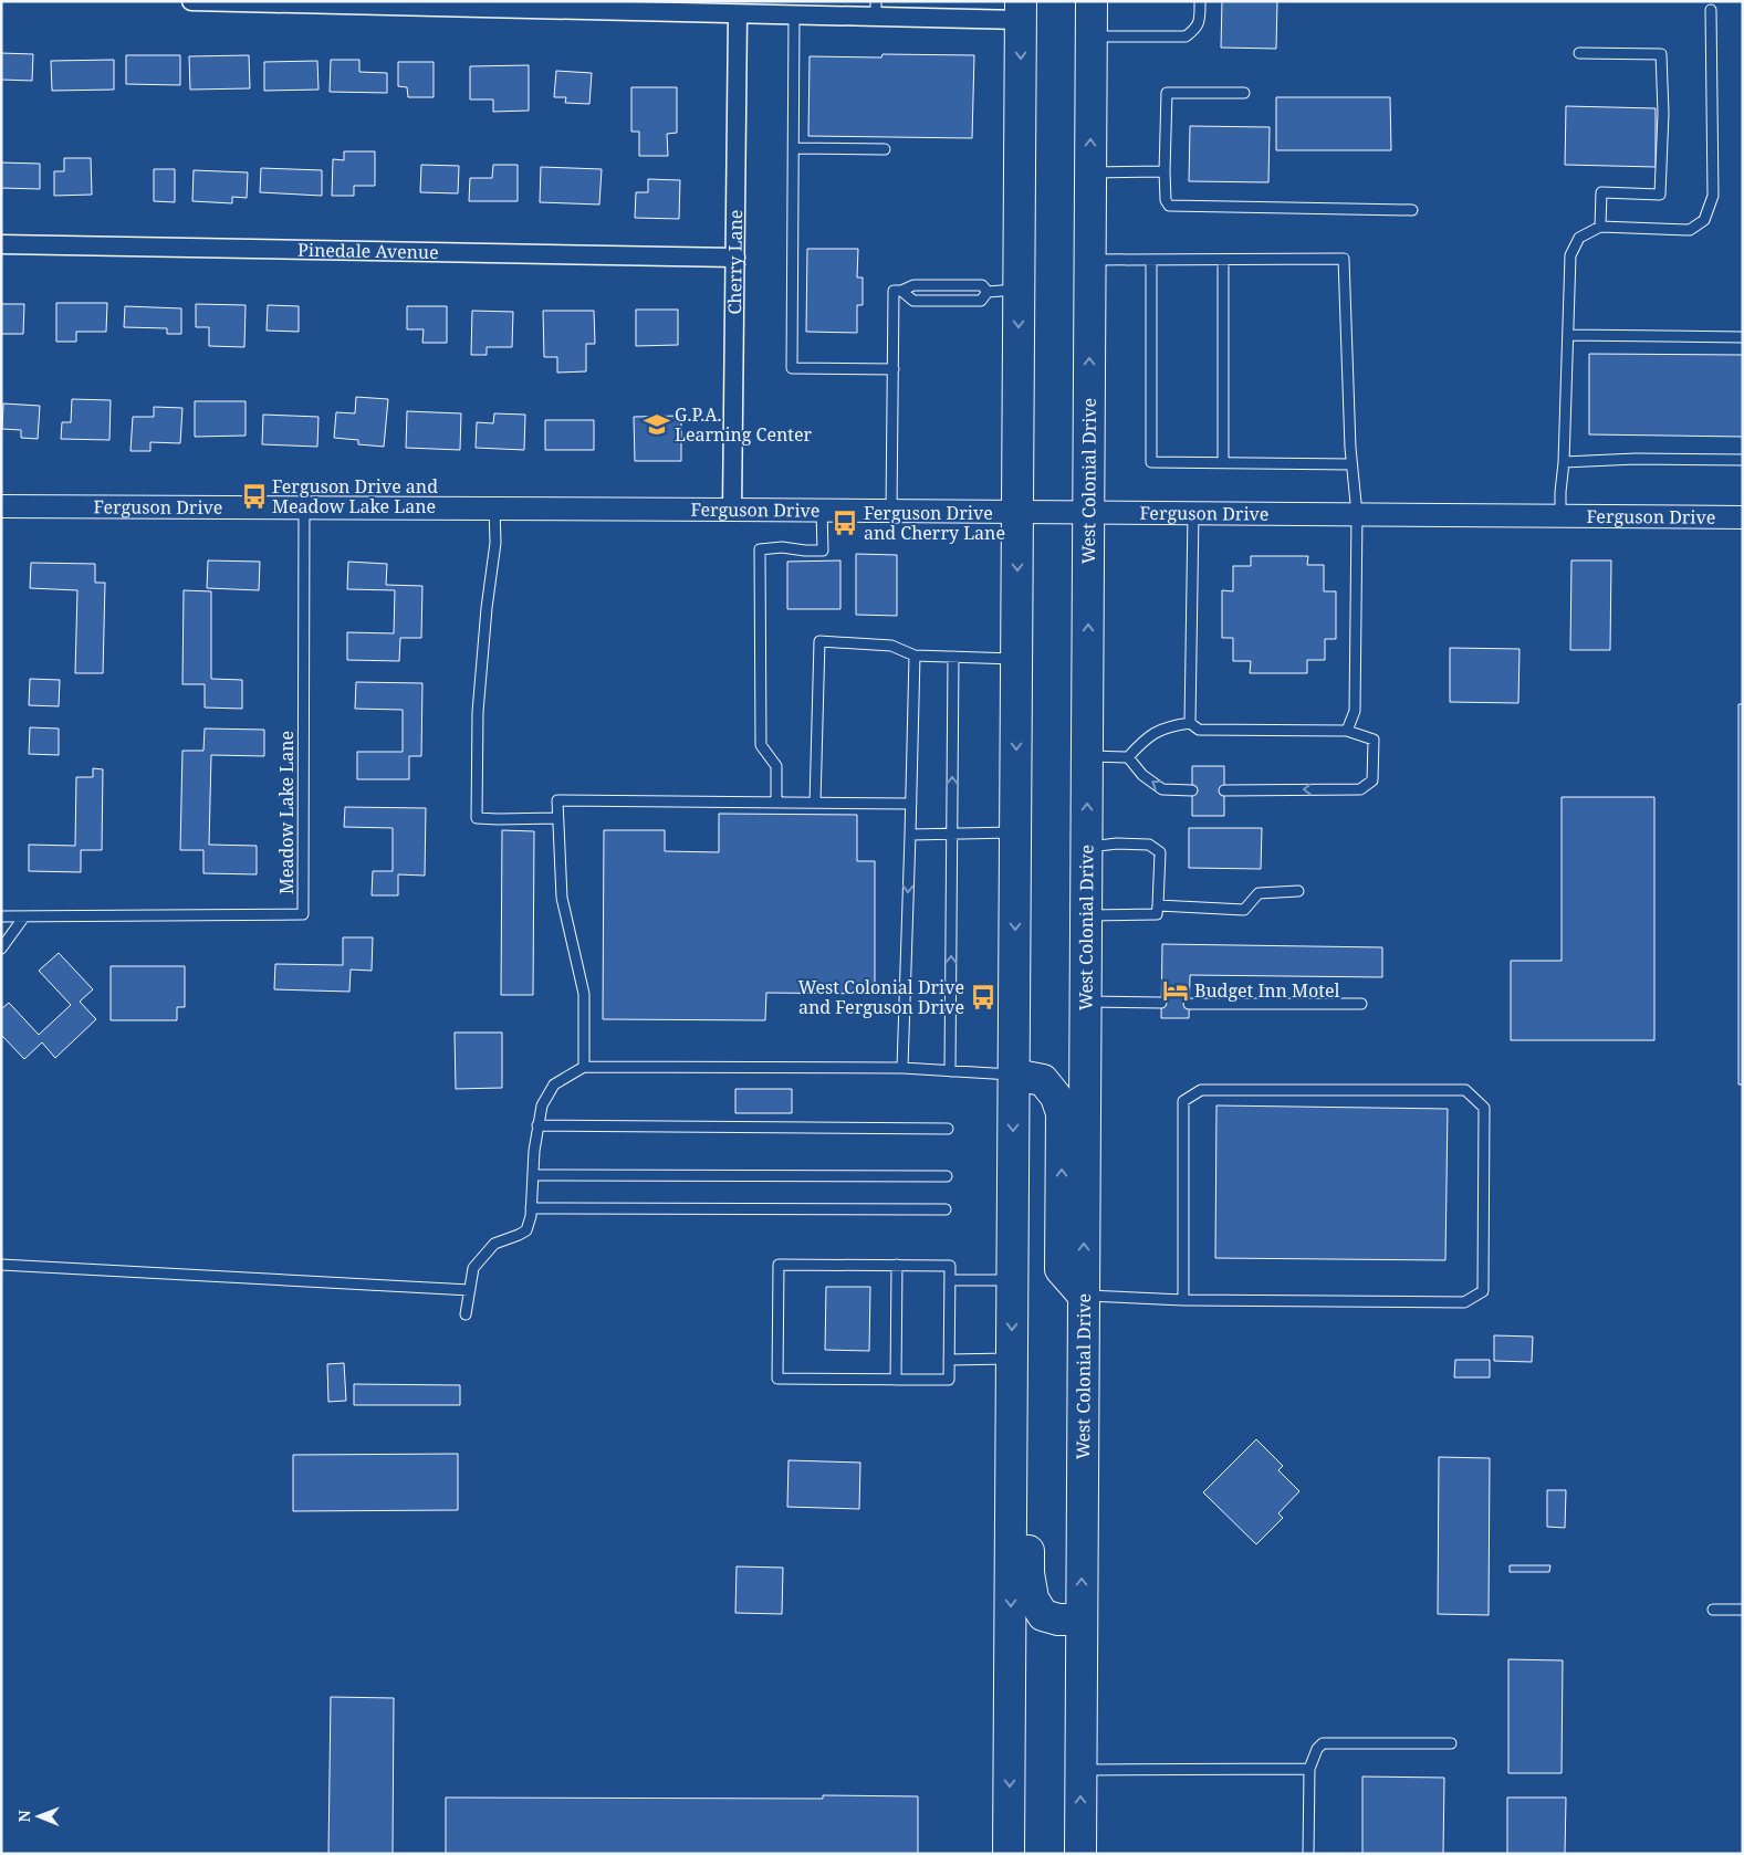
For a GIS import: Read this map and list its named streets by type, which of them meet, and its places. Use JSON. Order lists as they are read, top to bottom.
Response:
{
  "streets": {
    "highway": ["West Colonial Drive"],
    "street": ["Pinedale Avenue", "Cherry Lane", "Ferguson Drive"],
    "lane": ["Meadow Lake Lane"]
  },
  "crossings": [
    ["Pinedale Avenue", "Cherry Lane"],
    ["Cherry Lane", "Ferguson Drive"],
    ["West Colonial Drive", "Ferguson Drive"],
    ["Ferguson Drive", "Meadow Lake Lane"]
  ],
  "places": {
    "school or university": ["G.P.A. Learning Center"],
    "bus stop": ["Ferguson Drive and Meadow Lake Lane", "Ferguson Drive and Cherry Lane", "West Colonial Drive and Ferguson Drive"],
    "hotel": ["Budget Inn Motel"]
  },
  "north": "left"
}
